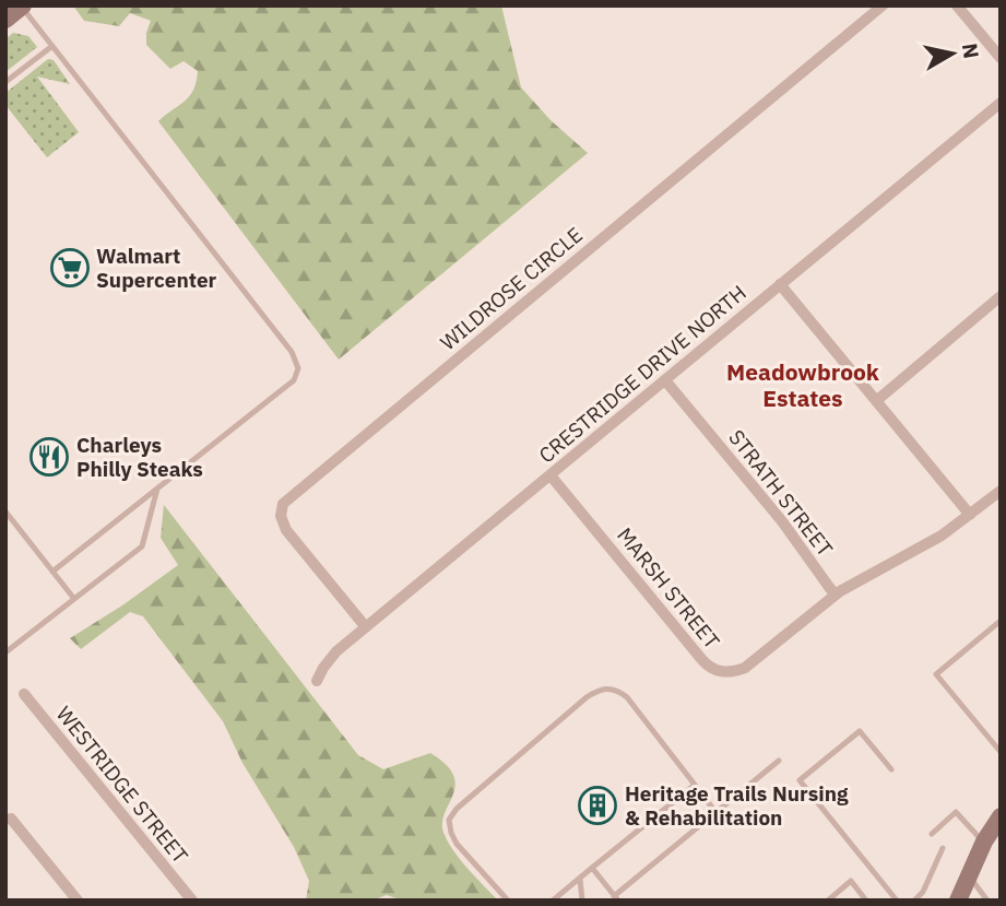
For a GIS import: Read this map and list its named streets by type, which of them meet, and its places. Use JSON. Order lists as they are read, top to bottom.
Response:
{
  "streets": {
    "street": [
      "WILDROSE CIRCLE",
      "CRESTRIDGE DRIVE NORTH",
      "STRATH STREET",
      "MARSH STREET",
      "WESTRIDGE STREET"
    ]
  },
  "crossings": [
    ["WILDROSE CIRCLE", "CRESTRIDGE DRIVE NORTH"],
    ["CRESTRIDGE DRIVE NORTH", "STRATH STREET"],
    ["CRESTRIDGE DRIVE NORTH", "MARSH STREET"],
    ["STRATH STREET", "MARSH STREET"]
  ],
  "districts": ["Meadowbrook Estates"],
  "places": {
    "supermarket": ["Walmart Supercenter"],
    "restaurant": ["Charleys Philly Steaks"],
    "building": ["Heritage Trails Nursing & Rehabilitation"]
  },
  "north": "right"
}
